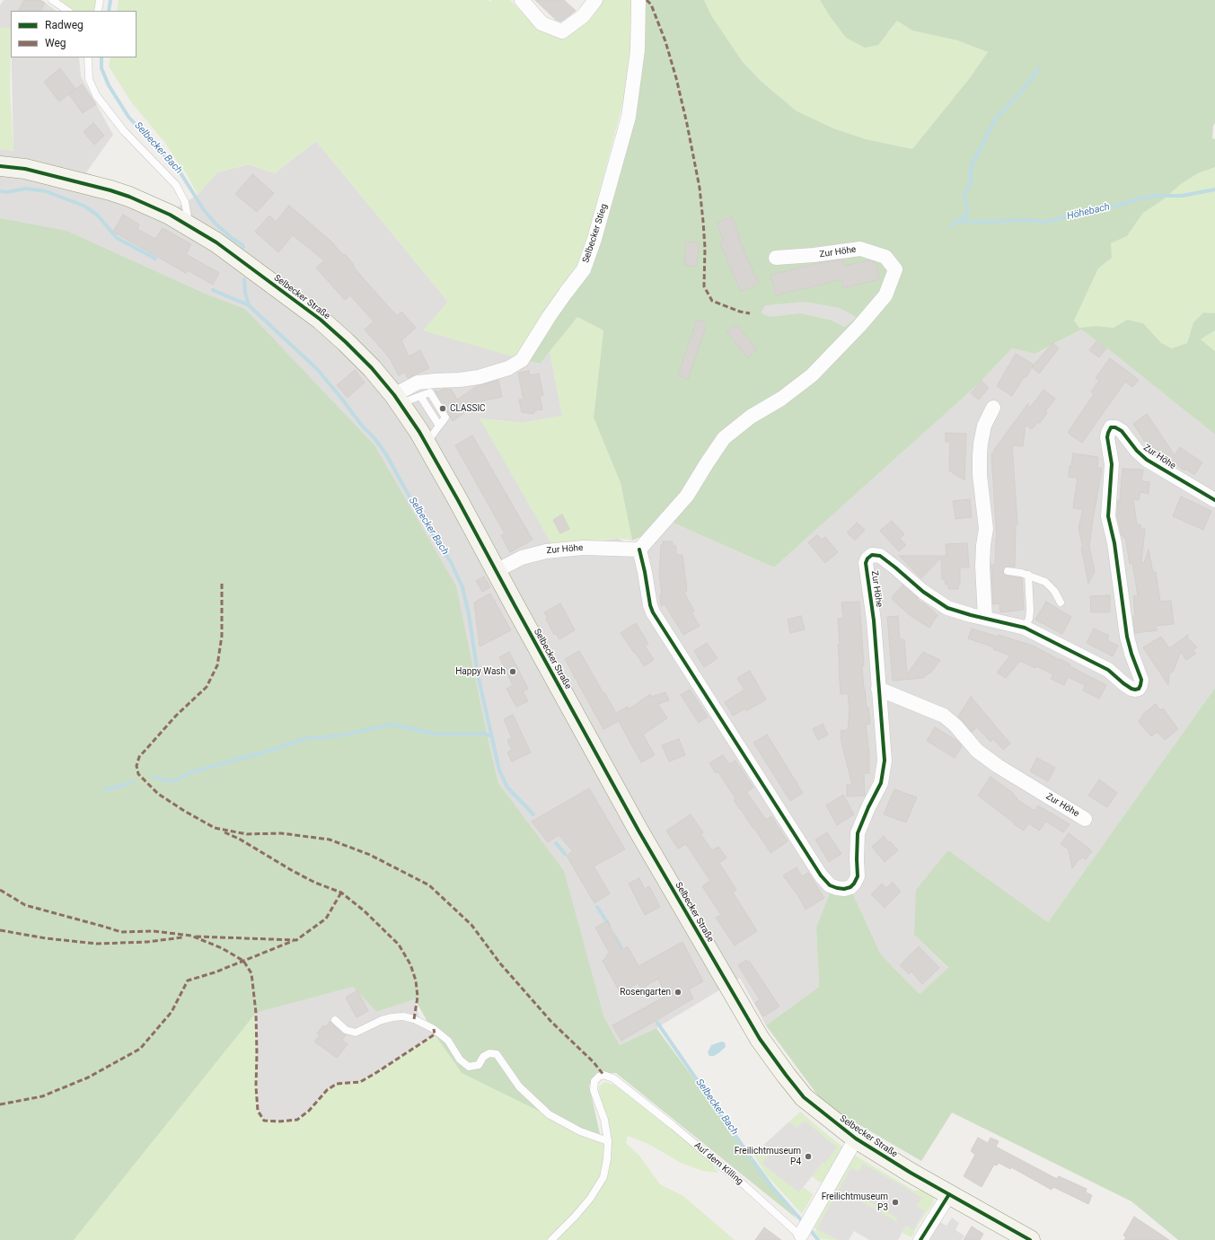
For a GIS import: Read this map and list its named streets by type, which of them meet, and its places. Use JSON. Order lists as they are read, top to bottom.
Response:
{
  "streets": {
    "main road": ["Selbecker Straße"],
    "street": ["Selbecker Stieg", "Zur Höhe", "Auf dem Killing"]
  },
  "crossings": [
    ["Selbecker Stieg", "Selbecker Straße"],
    ["Zur Höhe", "Selbecker Straße"],
    ["Selbecker Straße", "Auf dem Killing"]
  ],
  "water": ["Selbecker Bach", "Höhebach"],
  "places": [
    "CLASSIC",
    "Happy Wash",
    "Rosengarten",
    "Freilichtmuseum P4",
    "Freilichtmuseum P3"
  ],
  "legend": ["Radweg", "Weg"]
}
